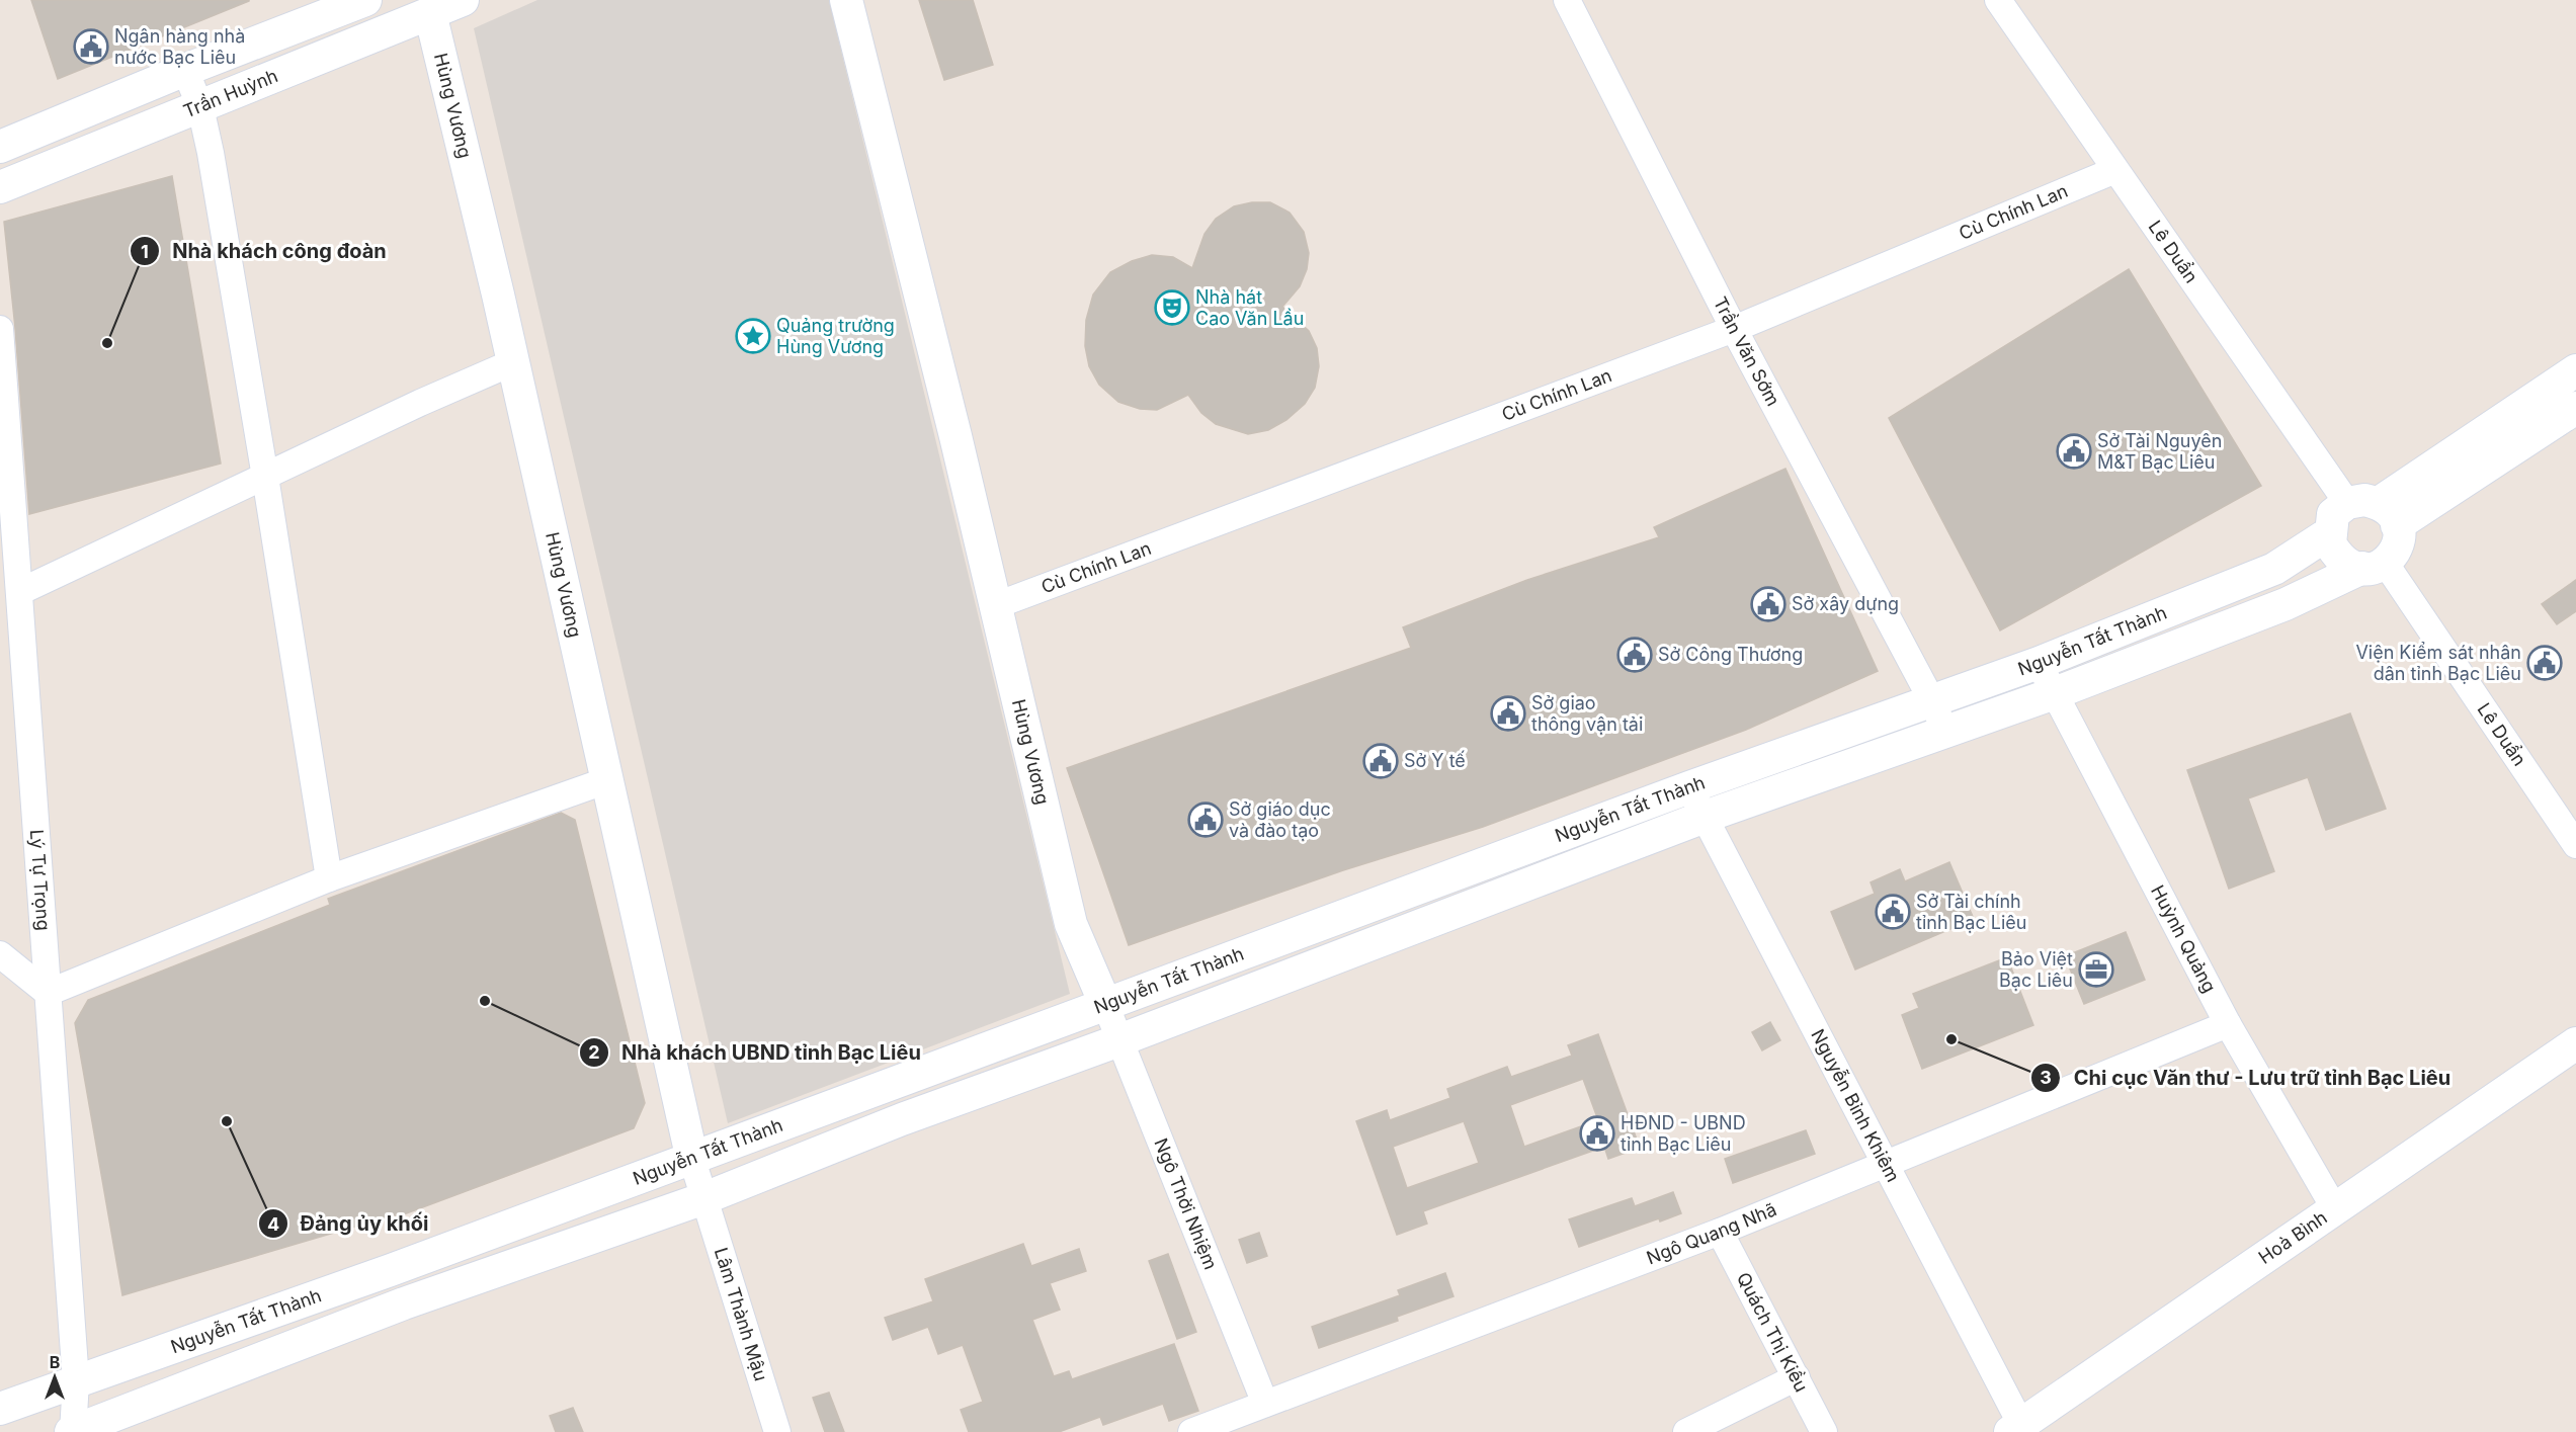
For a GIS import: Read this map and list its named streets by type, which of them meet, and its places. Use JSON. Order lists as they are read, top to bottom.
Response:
{
  "streets": {
    "street": [
      "Trần Huỳnh",
      "Hùng Vương",
      "Cù Chính Lan",
      "Lê Duẩn",
      "Trần Văn Sớm",
      "Nguyễn Tất Thành",
      "Lý Tự Trọng",
      "Huỳnh Quảng",
      "Nguyễn Bỉnh Khiêm",
      "Ngô Thời Nhiệm",
      "Ngô Quang Nhã",
      "Hoà Bình",
      "Lâm Thành Mậu",
      "Quách Thị Kiều"
    ]
  },
  "crossings": [
    ["Trần Huỳnh", "Hùng Vương"],
    ["Hùng Vương", "Cù Chính Lan"],
    ["Hùng Vương", "Nguyễn Tất Thành"],
    ["Hùng Vương", "Ngô Thời Nhiệm"],
    ["Hùng Vương", "Lâm Thành Mậu"],
    ["Cù Chính Lan", "Lê Duẩn"],
    ["Cù Chính Lan", "Trần Văn Sớm"],
    ["Lê Duẩn", "Nguyễn Tất Thành"],
    ["Trần Văn Sớm", "Nguyễn Tất Thành"],
    ["Nguyễn Tất Thành", "Lý Tự Trọng"],
    ["Nguyễn Tất Thành", "Huỳnh Quảng"],
    ["Nguyễn Tất Thành", "Nguyễn Bỉnh Khiêm"],
    ["Nguyễn Tất Thành", "Ngô Thời Nhiệm"],
    ["Nguyễn Tất Thành", "Lâm Thành Mậu"],
    ["Huỳnh Quảng", "Ngô Quang Nhã"],
    ["Huỳnh Quảng", "Hoà Bình"],
    ["Nguyễn Bỉnh Khiêm", "Ngô Quang Nhã"],
    ["Nguyễn Bỉnh Khiêm", "Hoà Bình"],
    ["Ngô Thời Nhiệm", "Ngô Quang Nhã"],
    ["Ngô Quang Nhã", "Quách Thị Kiều"]
  ],
  "places": {
    "public building": [
      "Ngân hàng nhà nước Bạc Liêu",
      "Sở Tài Nguyên M&T Bạc Liêu",
      "Sở xây dựng",
      "Sở Công Thương",
      "Viện Kiểm sát nhân dân tỉnh Bạc Liêu",
      "Sở giao thông vận tải",
      "Sở Y tế",
      "Sở giáo dục và đào tạo",
      "Sở Tài chính tỉnh Bạc Liêu",
      "HĐND - UBND tỉnh Bạc Liêu"
    ],
    "theatre": ["Nhà hát Cao Văn Lầu"],
    "place": ["Quảng trường Hùng Vương"],
    "other": [
      "Nhà khách công đoàn",
      "Nhà khách UBND tỉnh Bạc Liêu",
      "Chi cục Văn thư - Lưu trữ tỉnh Bạc Liêu",
      "Đảng ủy khối"
    ],
    "office": ["Bảo Việt Bạc Liêu"]
  },
  "north": "top"
}
